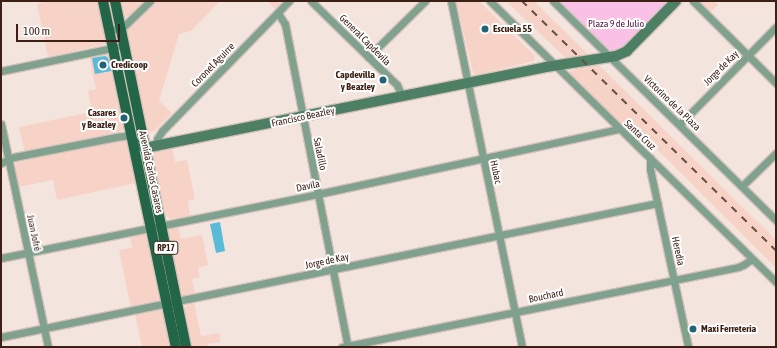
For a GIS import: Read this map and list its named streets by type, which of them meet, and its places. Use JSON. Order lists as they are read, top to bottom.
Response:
{
  "streets": {
    "main road": ["Avenida Carlos Casares", "RP17"],
    "street": [
      "General Capdevila",
      "Coronel Aguirre",
      "Jorge de Kay",
      "Victorino de la Plaza",
      "Francisco Beazley",
      "Santa Cruz",
      "Saladillo",
      "Hubac",
      "Davila",
      "Juan Jofré",
      "Heredia",
      "Bouchard"
    ]
  },
  "crossings": [
    ["General Capdevila", "Francisco Beazley"],
    ["Coronel Aguirre", "Francisco Beazley"],
    ["Coronel Aguirre", "Saladillo"],
    ["Jorge de Kay", "Victorino de la Plaza"],
    ["Jorge de Kay", "Saladillo"],
    ["Jorge de Kay", "Avenida Carlos Casares"],
    ["Jorge de Kay", "Hubac"],
    ["Jorge de Kay", "Juan Jofré"],
    ["Jorge de Kay", "Heredia"],
    ["Victorino de la Plaza", "Francisco Beazley"],
    ["Francisco Beazley", "Santa Cruz"],
    ["Francisco Beazley", "Saladillo"],
    ["Francisco Beazley", "Avenida Carlos Casares"],
    ["Francisco Beazley", "Hubac"],
    ["Santa Cruz", "Davila"],
    ["Santa Cruz", "Heredia"],
    ["Santa Cruz", "Bouchard"],
    ["Saladillo", "Davila"],
    ["Saladillo", "Bouchard"],
    ["Avenida Carlos Casares", "Davila"],
    ["Hubac", "Davila"],
    ["Hubac", "Bouchard"],
    ["Davila", "Juan Jofré"],
    ["Heredia", "Bouchard"]
  ],
  "parks": ["Plaza 9 de Julio"],
  "places": [
    "Escuela 55",
    "Credicoop",
    "Capdevilla y Beazley",
    "Casares y Beazley",
    "Maxi Ferreteria"
  ],
  "scale_bar": "100 m"
}
